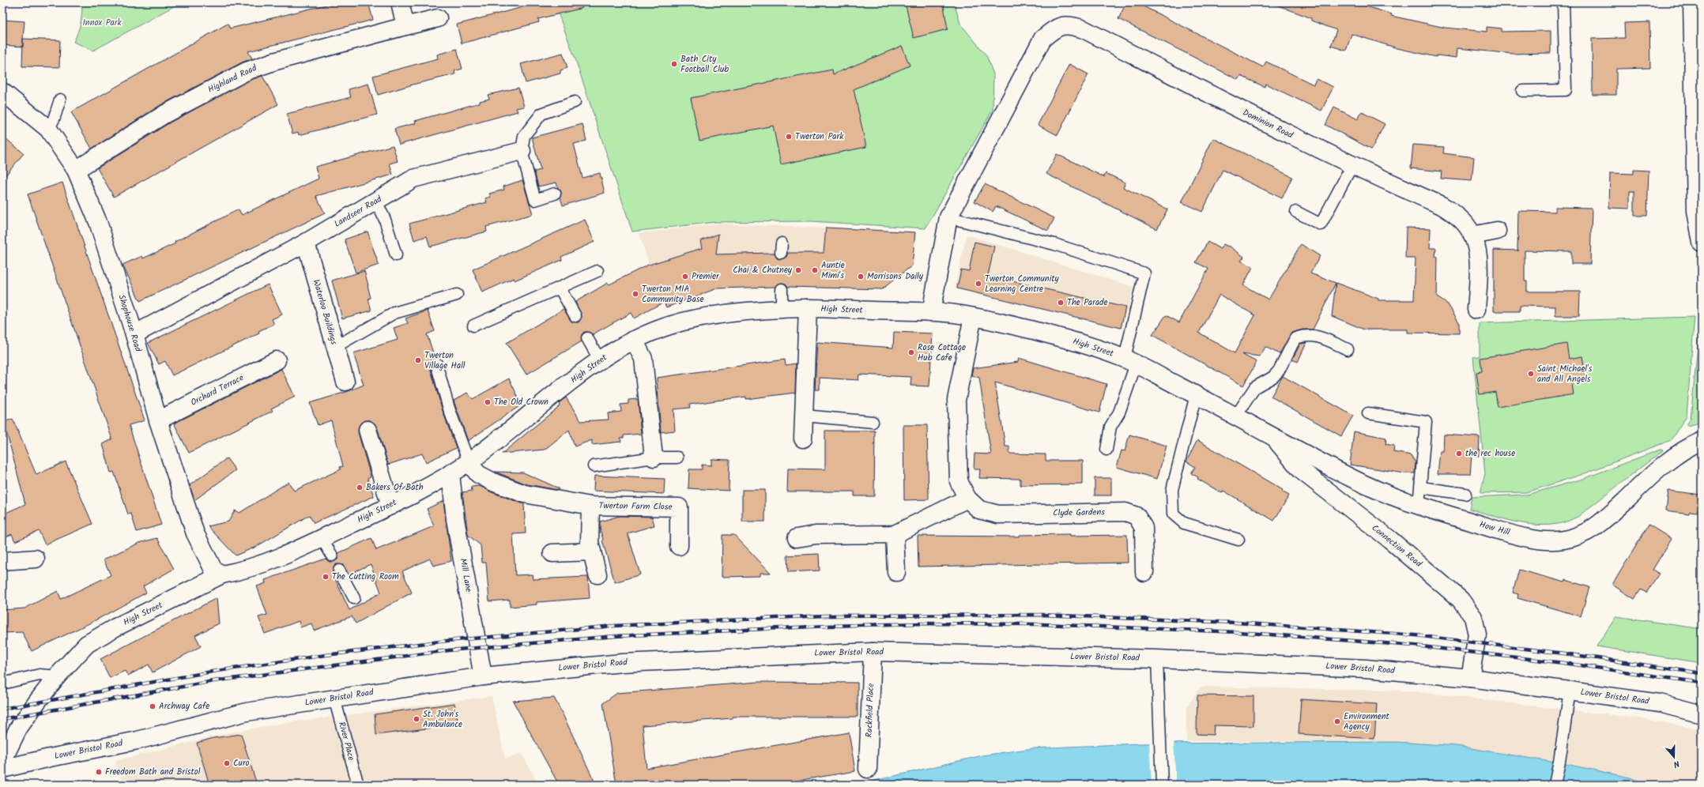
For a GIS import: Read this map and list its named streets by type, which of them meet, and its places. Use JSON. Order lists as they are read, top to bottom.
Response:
{
  "streets": {
    "main road": [
      "Highland Road",
      "Dominion Road",
      "Landseer Road",
      "High Street",
      "Waterloo Buildings",
      "Shophouse Road",
      "Orchard Terrace",
      "Twerton Farm Close",
      "Clyde Gardens",
      "How Hill",
      "Connection Road",
      "Mill Lane",
      "Lower Bristol Road",
      "Rackfield Place"
    ],
    "lane": ["River Place"]
  },
  "crossings": [
    ["Highland Road", "Shophouse Road"],
    ["Landseer Road", "Waterloo Buildings"],
    ["Landseer Road", "Shophouse Road"],
    ["High Street", "Shophouse Road"],
    ["High Street", "Twerton Farm Close"],
    ["High Street", "Clyde Gardens"],
    ["High Street", "How Hill"],
    ["High Street", "Connection Road"],
    ["High Street", "Mill Lane"],
    ["Shophouse Road", "Orchard Terrace"],
    ["How Hill", "Connection Road"],
    ["Connection Road", "Lower Bristol Road"],
    ["Mill Lane", "Lower Bristol Road"],
    ["Lower Bristol Road", "Rackfield Place"],
    ["Lower Bristol Road", "River Place"]
  ],
  "parks": ["Innox Park"],
  "places": [
    "Bath City Football Club",
    "Twerton Park",
    "Chai & Chutney",
    "Auntie Mimi's",
    "Premier",
    "Morrisons Daily",
    "Twerton Community Learning Centre",
    "Twerton MIA Community Base",
    "The Parade",
    "Rose Cottage Hub Cafe",
    "Twerton Village Hall",
    "Saint Michael's and All Angels",
    "The Old Crown",
    "the rec house",
    "Bakers Of Bath",
    "The Cutting Room",
    "Archway Cafe",
    "St. John's Ambulance",
    "Environment Agency",
    "Curo",
    "Freedom Bath and Bristol"
  ],
  "north": "bottom"
}
